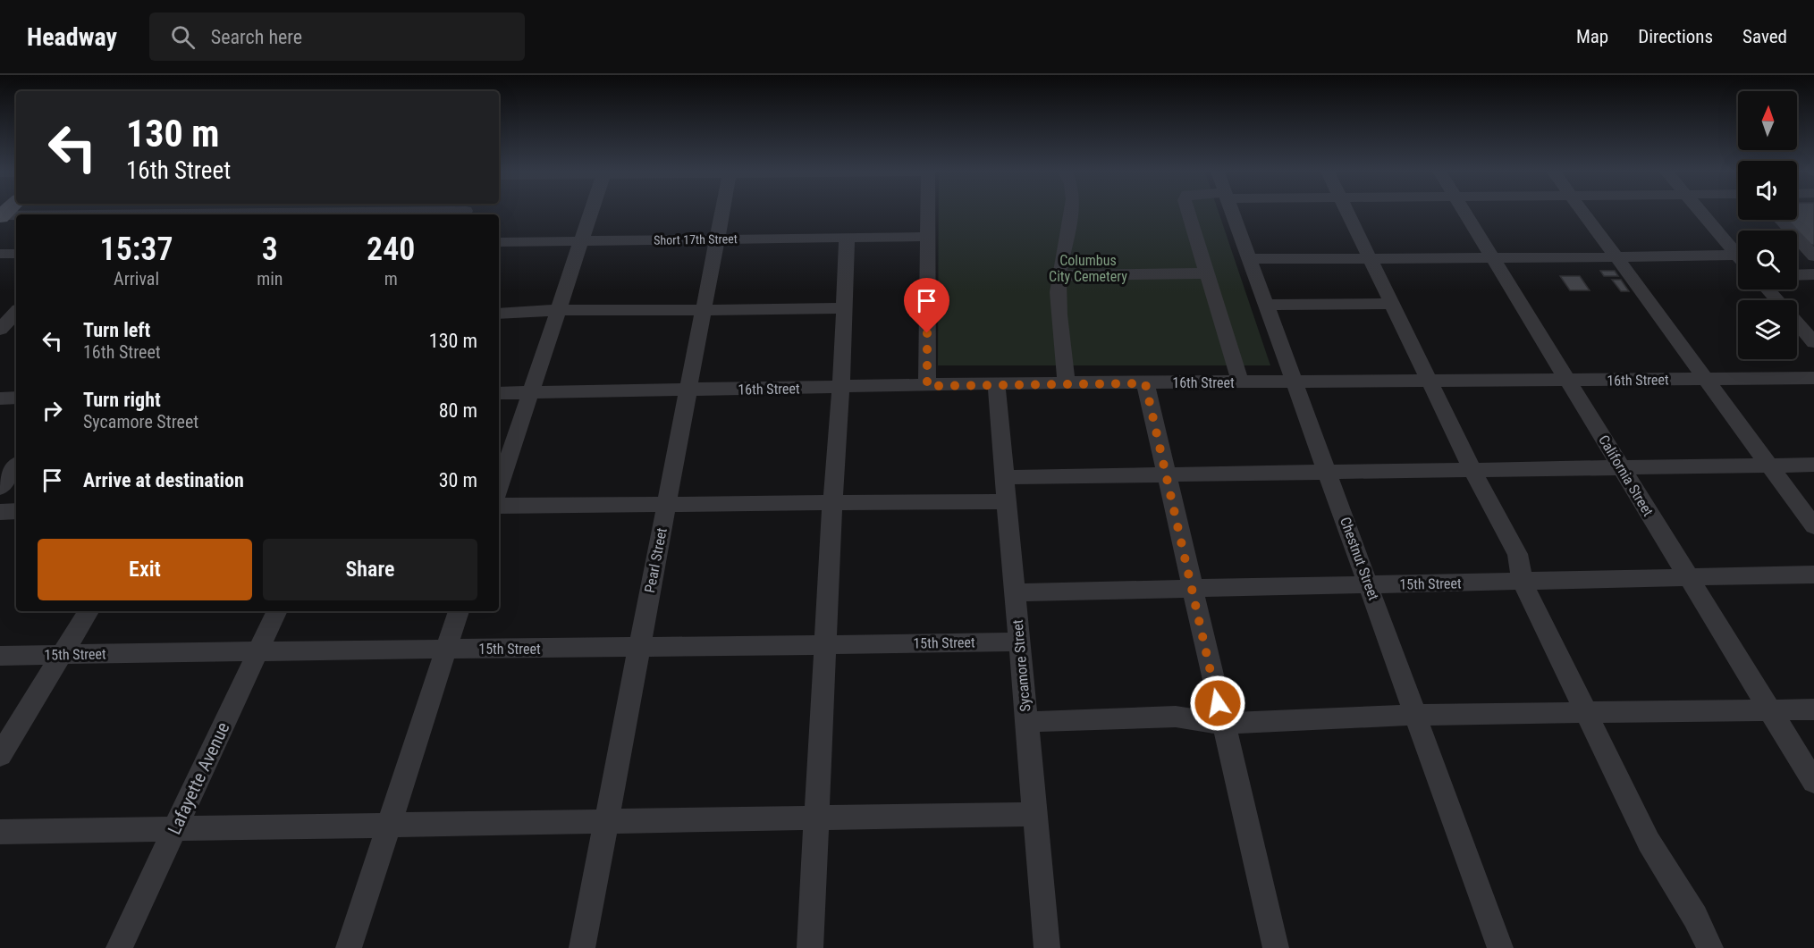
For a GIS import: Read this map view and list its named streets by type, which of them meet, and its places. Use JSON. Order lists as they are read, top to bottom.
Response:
{
  "streets": {
    "street": [
      "Short 17th Street",
      "16th Street",
      "California Street",
      "Chestnut Street",
      "Pearl Street",
      "15th Street",
      "Sycamore Street",
      "Lafayette Avenue"
    ]
  },
  "crossings": [
    ["Short 17th Street", "Pearl Street"],
    ["16th Street", "California Street"],
    ["16th Street", "Chestnut Street"],
    ["16th Street", "Pearl Street"],
    ["16th Street", "Sycamore Street"],
    ["California Street", "15th Street"],
    ["Chestnut Street", "15th Street"],
    ["Pearl Street", "15th Street"],
    ["15th Street", "Sycamore Street"],
    ["15th Street", "Lafayette Avenue"]
  ],
  "parks": ["Columbus City Cemetery"],
  "north": "top",
  "page": {
    "header": "Headway",
    "search": "Search here",
    "nav": ["Map", "Directions", "Saved"],
    "turn": ["130 m", "16th Street"],
    "eta": [
      "15:37",
      "Arrival",
      "3",
      "min",
      "240",
      "m"
    ],
    "list": [
      {
        "name": "Turn left",
        "note": "16th Street",
        "value": "130 m"
      },
      {
        "name": "Turn right",
        "note": "Sycamore Street",
        "value": "80 m"
      },
      {
        "name": "Arrive at destination",
        "value": "30 m"
      }
    ],
    "buttons": ["Exit", "Share"]
  }
}
